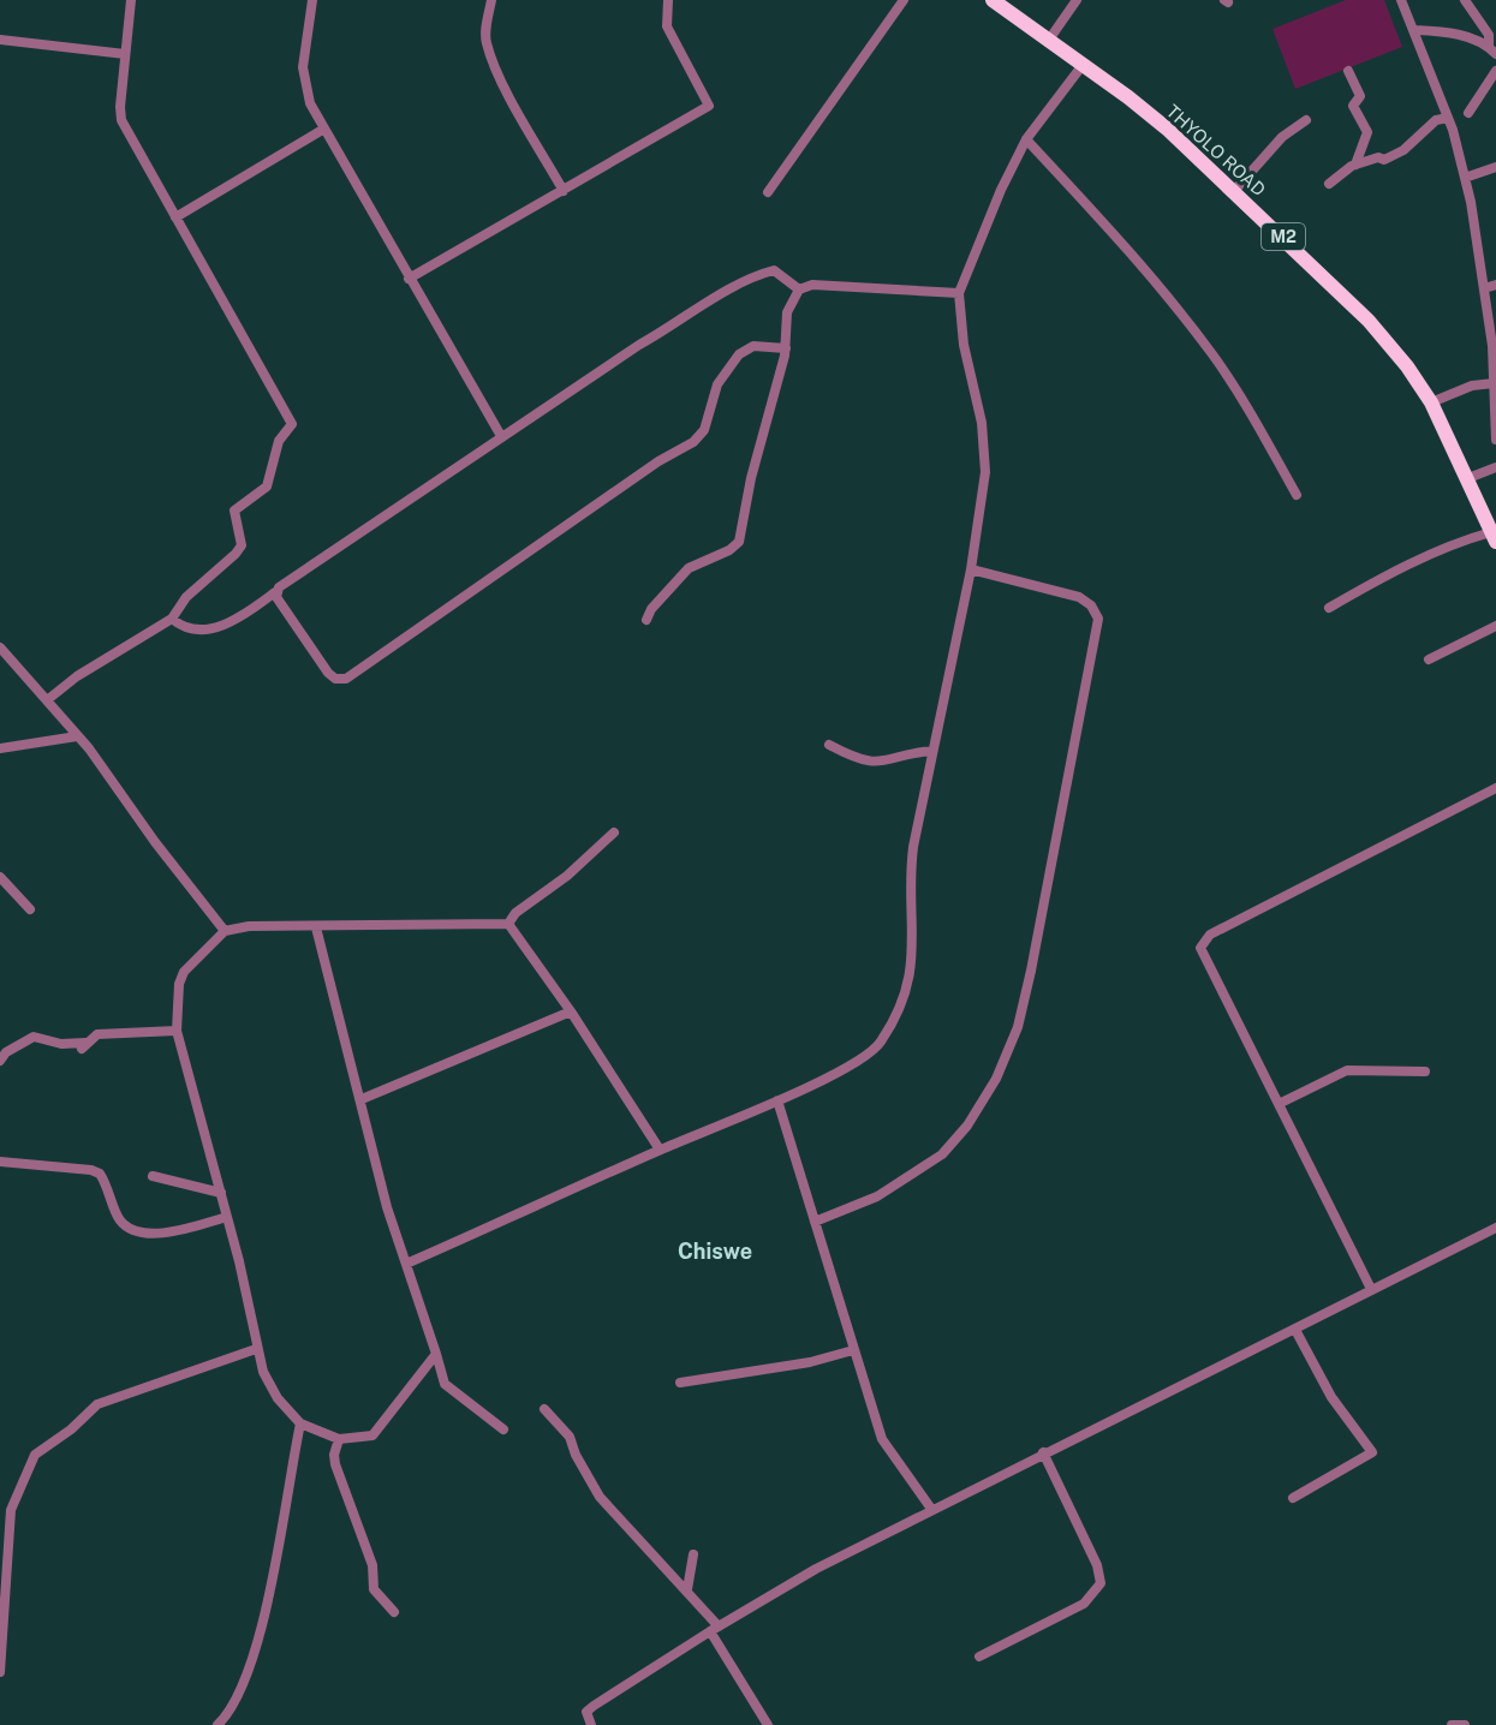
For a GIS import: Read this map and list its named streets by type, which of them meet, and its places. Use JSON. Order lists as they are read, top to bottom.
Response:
{
  "streets": {
    "highway": ["THYOLO ROAD", "M2"]
  },
  "districts": ["Chiswe"]
}
